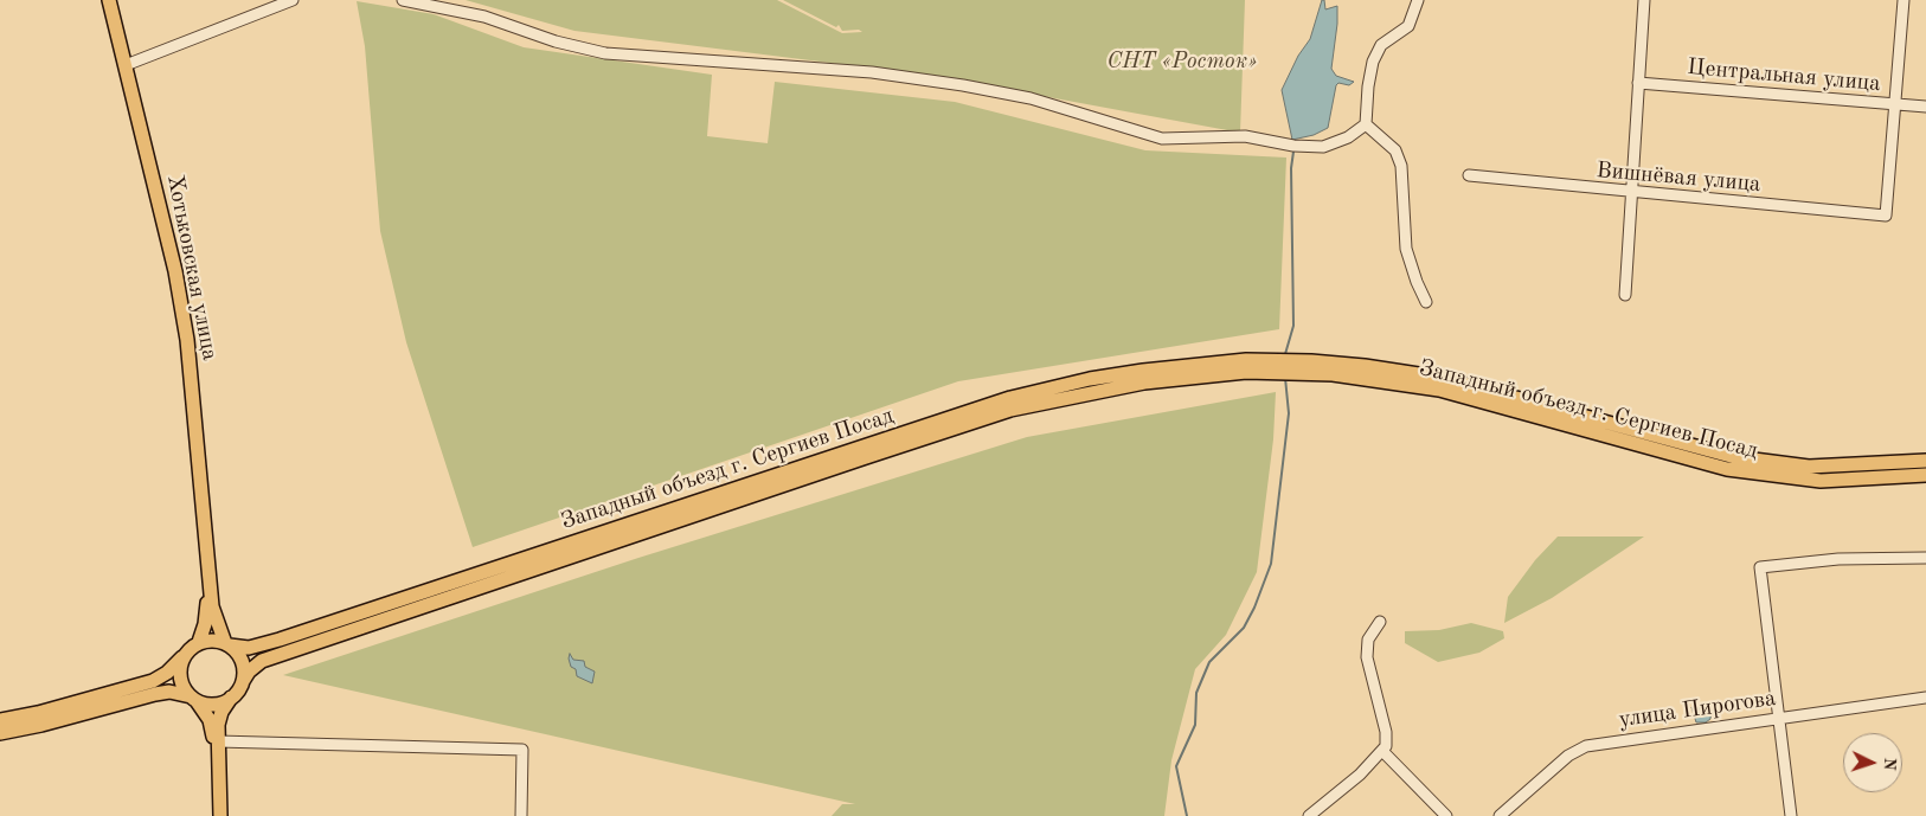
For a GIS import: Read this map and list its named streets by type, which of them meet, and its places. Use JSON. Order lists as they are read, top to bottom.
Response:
{
  "streets": {
    "main road": ["Хотьковская улица", "Западный объезд г. Сергиев Посад"],
    "street": ["Центральная улица", "Вишнёвая улица", "улица Пирогова"]
  },
  "crossings": [
    ["Центральная улица", "Вишнёвая улица"]
  ],
  "parks": ["СНТ «Росток»"],
  "north": "right"
}
